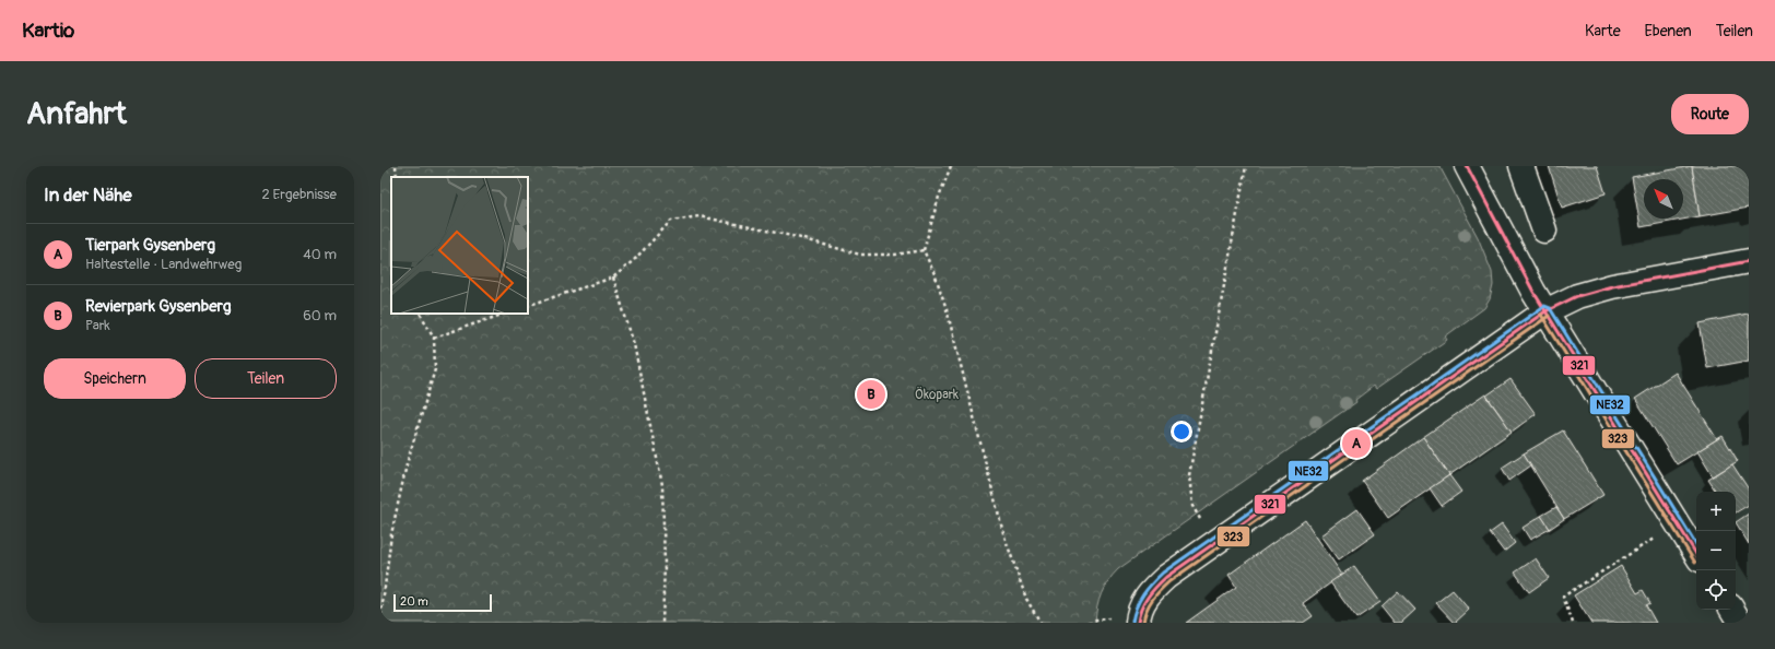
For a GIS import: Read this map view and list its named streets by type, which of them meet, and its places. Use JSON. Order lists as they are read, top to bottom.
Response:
{
  "parks": ["Ökopark"],
  "lines": ["transit line 321", "transit line NE32", "transit line 323"],
  "scale_bar": "20 m",
  "north": "top left",
  "page": {
    "header": "Kartio",
    "nav": ["Karte", "Ebenen", "Teilen"],
    "buttons": [
      "Route",
      ["Speichern", "Teilen"]
    ],
    "title": "Anfahrt",
    "heading": ["In der Nähe", "2 Ergebnisse"],
    "list": [
      {
        "mark": "A",
        "name": "Tierpark Gysenberg",
        "note": "Haltestelle · Landwehrweg",
        "value": "40 m"
      },
      {
        "mark": "B",
        "name": "Revierpark Gysenberg",
        "note": "Park",
        "value": "60 m"
      }
    ],
    "pins": ["B", "A"],
    "map_buttons": ["+", "−"],
    "scale": "20 m"
  }
}
